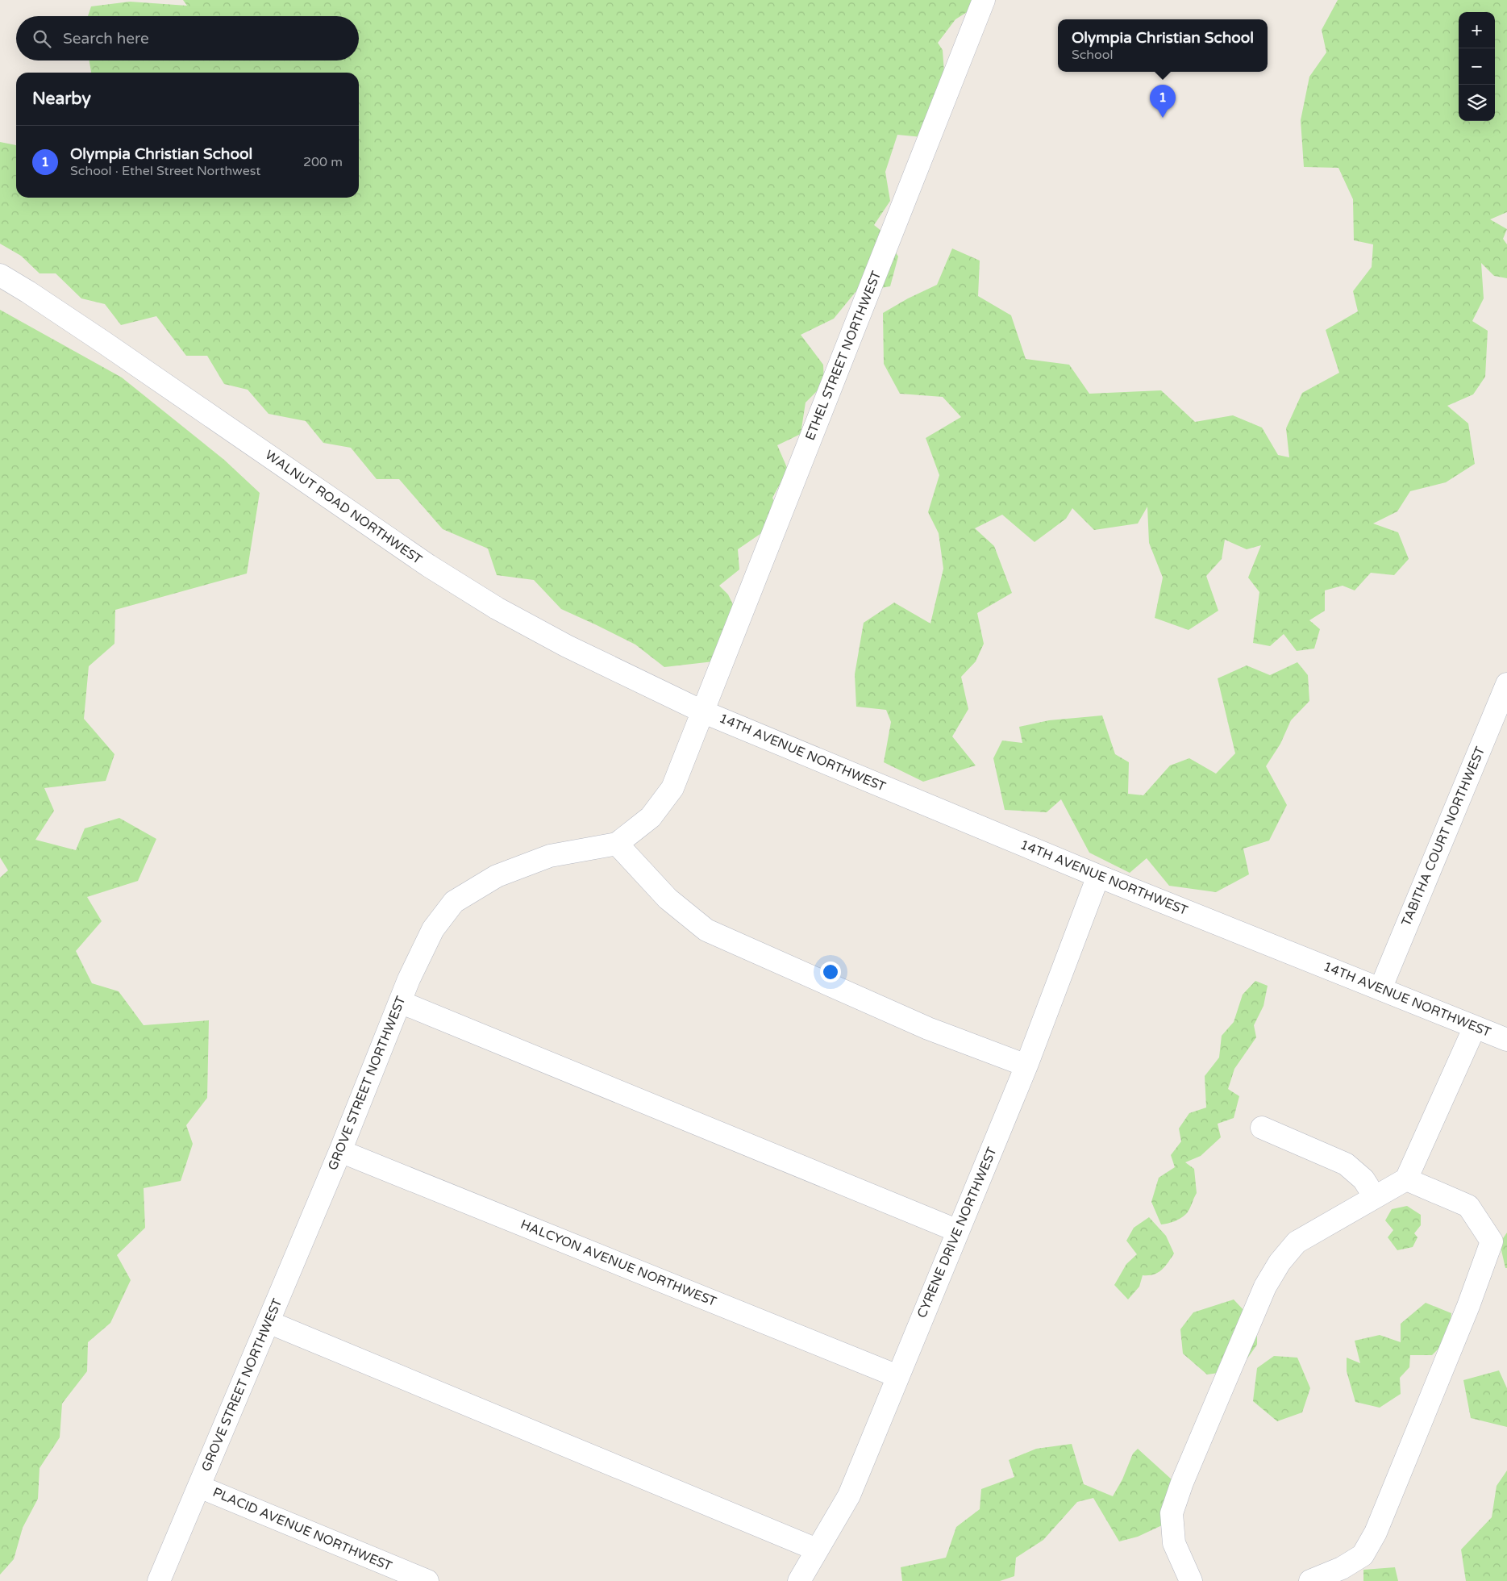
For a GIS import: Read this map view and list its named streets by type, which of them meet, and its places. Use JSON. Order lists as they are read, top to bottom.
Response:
{
  "streets": {
    "street": [
      "ETHEL STREET NORTHWEST",
      "WALNUT ROAD NORTHWEST",
      "14TH AVENUE NORTHWEST",
      "TABITHA COURT NORTHWEST",
      "GROVE STREET NORTHWEST",
      "CYRENE DRIVE NORTHWEST",
      "HALCYON AVENUE NORTHWEST",
      "PLACID AVENUE NORTHWEST"
    ]
  },
  "crossings": [
    ["ETHEL STREET NORTHWEST", "WALNUT ROAD NORTHWEST"],
    ["ETHEL STREET NORTHWEST", "14TH AVENUE NORTHWEST"],
    ["ETHEL STREET NORTHWEST", "GROVE STREET NORTHWEST"],
    ["WALNUT ROAD NORTHWEST", "14TH AVENUE NORTHWEST"],
    ["WALNUT ROAD NORTHWEST", "GROVE STREET NORTHWEST"],
    ["14TH AVENUE NORTHWEST", "TABITHA COURT NORTHWEST"],
    ["14TH AVENUE NORTHWEST", "GROVE STREET NORTHWEST"],
    ["14TH AVENUE NORTHWEST", "CYRENE DRIVE NORTHWEST"],
    ["GROVE STREET NORTHWEST", "HALCYON AVENUE NORTHWEST"],
    ["GROVE STREET NORTHWEST", "PLACID AVENUE NORTHWEST"],
    ["CYRENE DRIVE NORTHWEST", "HALCYON AVENUE NORTHWEST"]
  ],
  "page": {
    "map_buttons": ["+", "−"],
    "search": "Search here",
    "popup": ["Olympia Christian School", "School"],
    "heading": "Nearby",
    "pins": "1",
    "list": [
      {
        "mark": "1",
        "name": "Olympia Christian School",
        "note": "School · Ethel Street Northwest",
        "value": "200 m"
      }
    ]
  }
}
